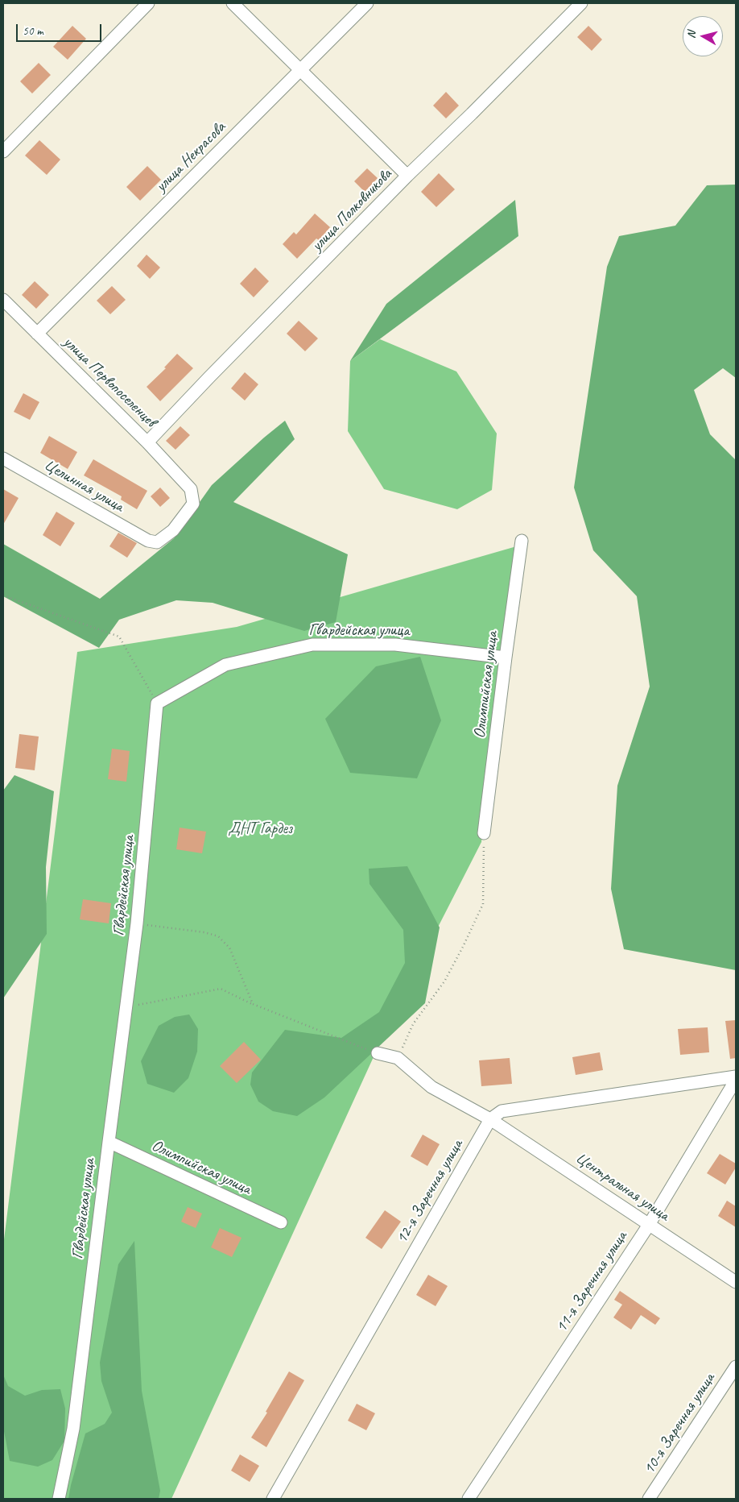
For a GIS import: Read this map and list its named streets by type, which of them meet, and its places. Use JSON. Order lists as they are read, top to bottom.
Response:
{
  "streets": {
    "street": [
      "улица Некрасова",
      "улица Полковникова",
      "улица Первопоселенцев",
      "Целинная улица",
      "Гвардейская улица",
      "Олимпийская улица",
      "Центральная улица",
      "12-я Заречная улица",
      "11-я Заречная улица",
      "10-я Заречная улица"
    ]
  },
  "crossings": [
    ["улица Некрасова", "улица Первопоселенцев"],
    ["улица Полковникова", "улица Первопоселенцев"],
    ["улица Первопоселенцев", "Целинная улица"],
    ["Гвардейская улица", "Олимпийская улица"],
    ["Центральная улица", "12-я Заречная улица"],
    ["Центральная улица", "11-я Заречная улица"]
  ],
  "parks": ["ДНТ Гардез"],
  "scale_bar": "50 m",
  "north": "left"
}
